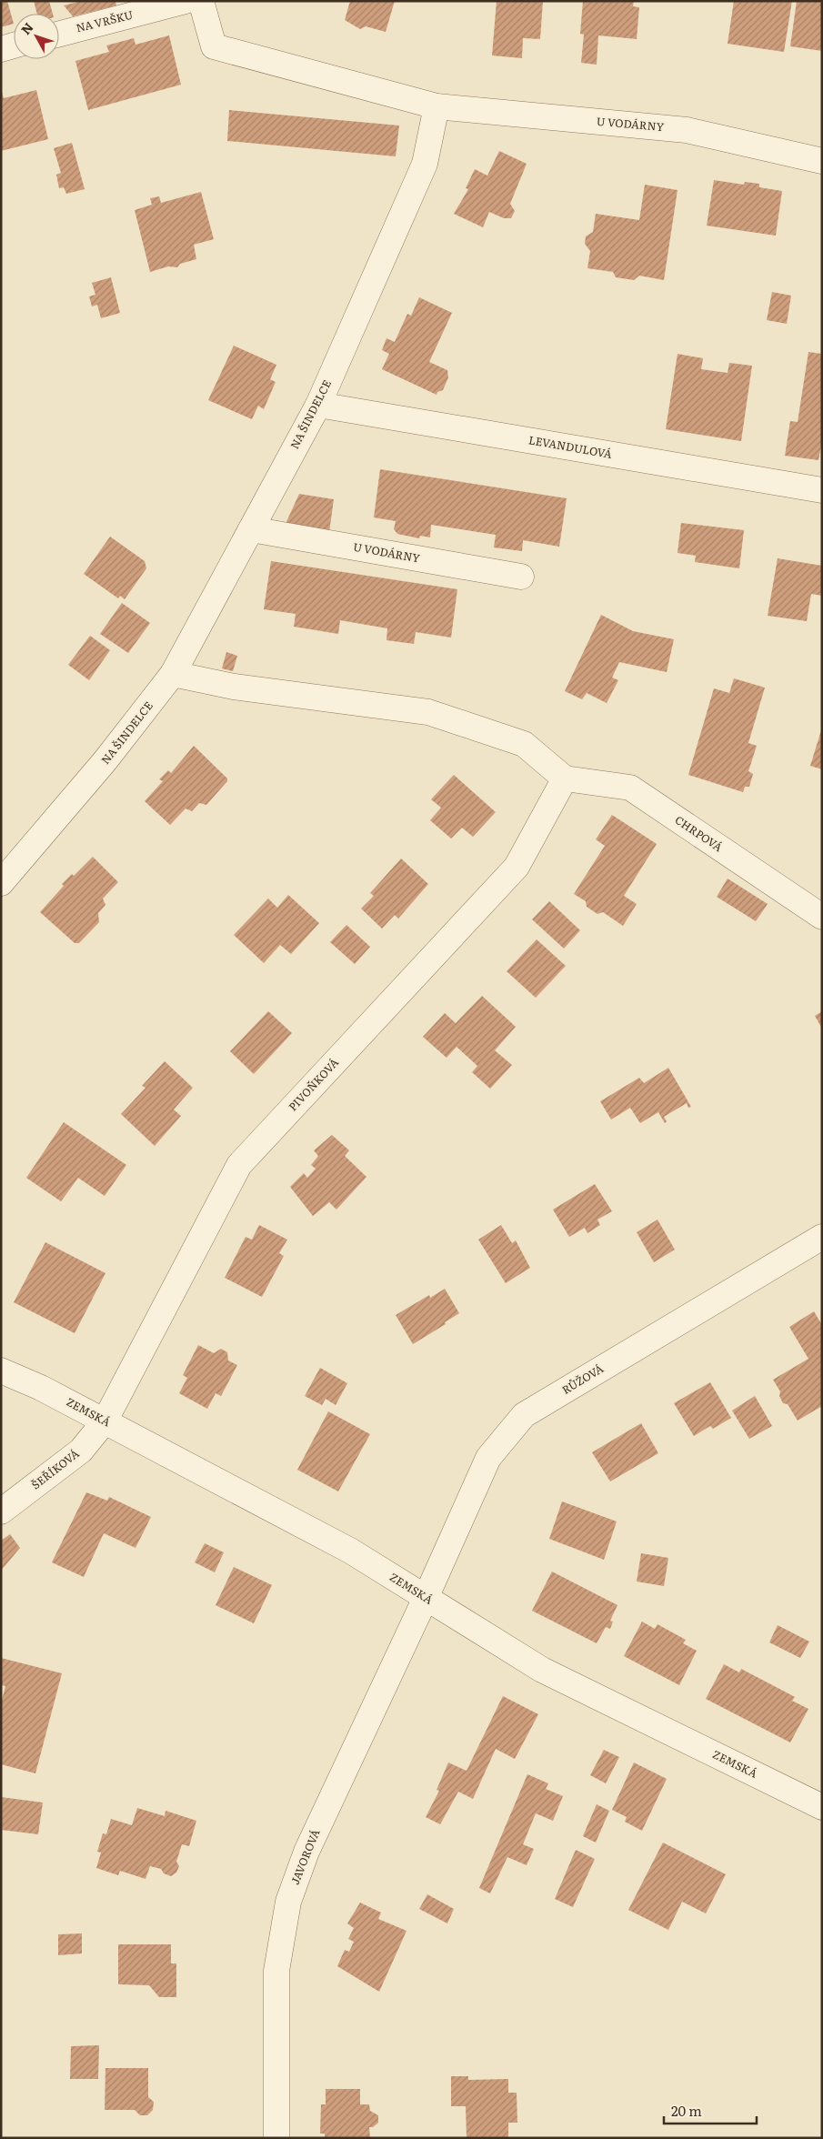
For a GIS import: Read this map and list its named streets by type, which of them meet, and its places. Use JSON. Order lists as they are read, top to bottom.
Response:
{
  "streets": {
    "street": [
      "NA VRŠKU",
      "U VODÁRNY",
      "NA ŠINDELCE",
      "LEVANDULOVÁ",
      "CHRPOVÁ",
      "PIVOŇKOVÁ",
      "RŮŽOVÁ",
      "ZEMSKÁ",
      "ŠEŘÍKOVÁ",
      "JAVOROVÁ"
    ]
  },
  "crossings": [
    ["U VODÁRNY", "NA ŠINDELCE"],
    ["NA ŠINDELCE", "LEVANDULOVÁ"],
    ["CHRPOVÁ", "PIVOŇKOVÁ"],
    ["PIVOŇKOVÁ", "ZEMSKÁ"],
    ["PIVOŇKOVÁ", "ŠEŘÍKOVÁ"],
    ["RŮŽOVÁ", "ZEMSKÁ"],
    ["RŮŽOVÁ", "JAVOROVÁ"],
    ["ZEMSKÁ", "ŠEŘÍKOVÁ"],
    ["ZEMSKÁ", "JAVOROVÁ"]
  ],
  "scale_bar": "20 m",
  "north": "top left"
}
